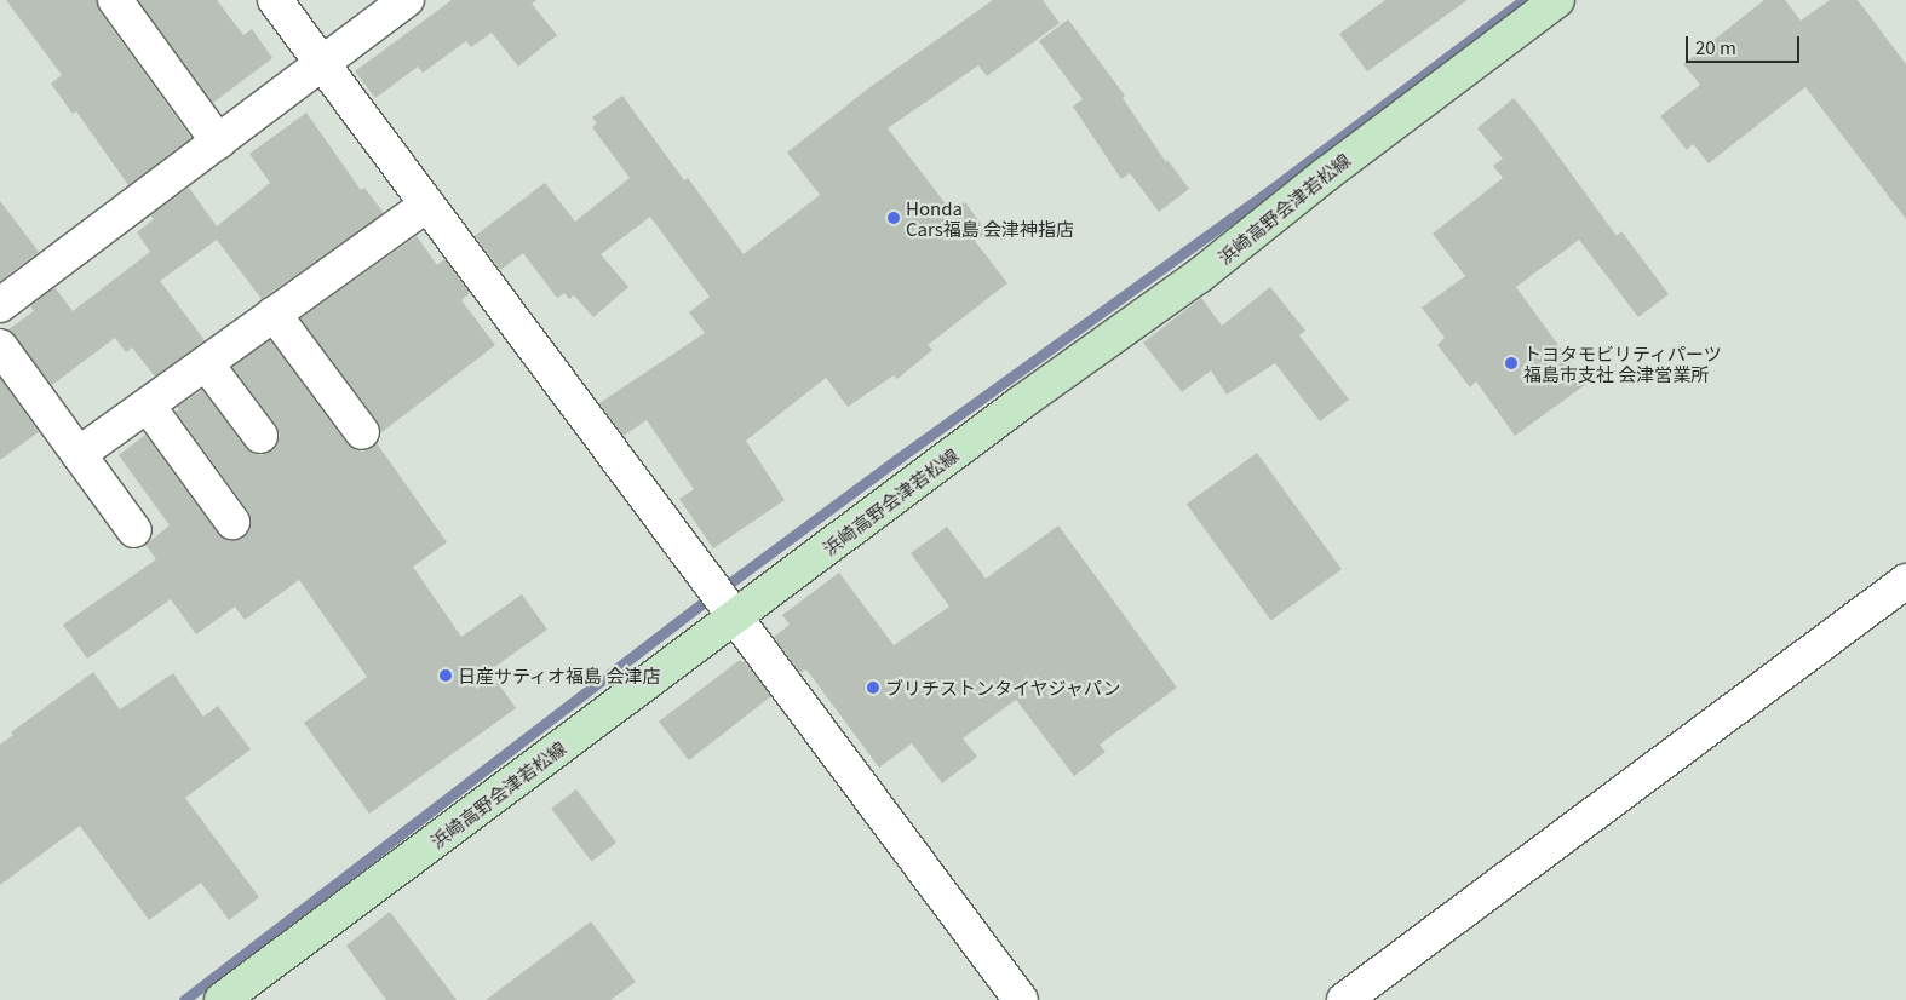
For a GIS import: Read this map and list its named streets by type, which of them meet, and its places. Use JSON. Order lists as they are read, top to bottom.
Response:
{
  "streets": {
    "main road": ["浜崎高野会津若松線"]
  },
  "places": [
    "Honda Cars福島 会津神指店",
    "トヨタモビリティパーツ 福島市支社 会津営業所",
    "日産サティオ福島 会津店",
    "ブリチストンタイヤジャパン"
  ],
  "scale_bar": "20 m"
}
